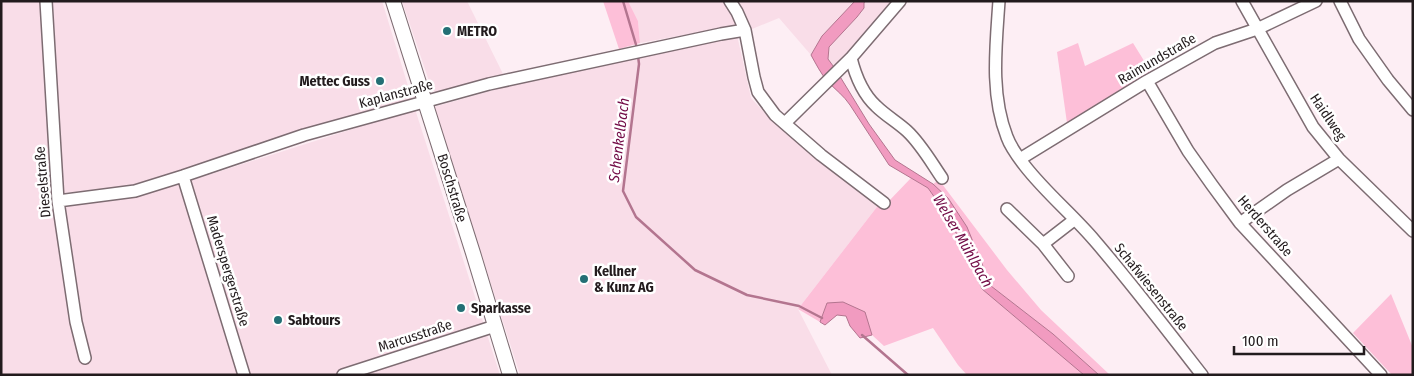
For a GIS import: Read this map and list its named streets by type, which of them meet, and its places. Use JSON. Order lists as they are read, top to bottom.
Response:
{
  "streets": {
    "main road": ["Boschstraße"],
    "street": [
      "Raimundstraße",
      "Kaplanstraße",
      "Haidlweg",
      "Dieselstraße",
      "Herderstraße",
      "Maderspergerstraße",
      "Schafwiesenstraße",
      "Marcusstraße"
    ]
  },
  "crossings": [
    ["Raimundstraße", "Haidlweg"],
    ["Raimundstraße", "Herderstraße"],
    ["Raimundstraße", "Schafwiesenstraße"],
    ["Kaplanstraße", "Dieselstraße"],
    ["Kaplanstraße", "Boschstraße"],
    ["Kaplanstraße", "Maderspergerstraße"],
    ["Boschstraße", "Marcusstraße"]
  ],
  "water": ["Schenkelbach", "Welser Mühlbach"],
  "places": [
    "METRO",
    "Mettec Guss",
    "Kellner & Kunz AG",
    "Sparkasse",
    "Sabtours"
  ],
  "scale_bar": "100 m"
}
